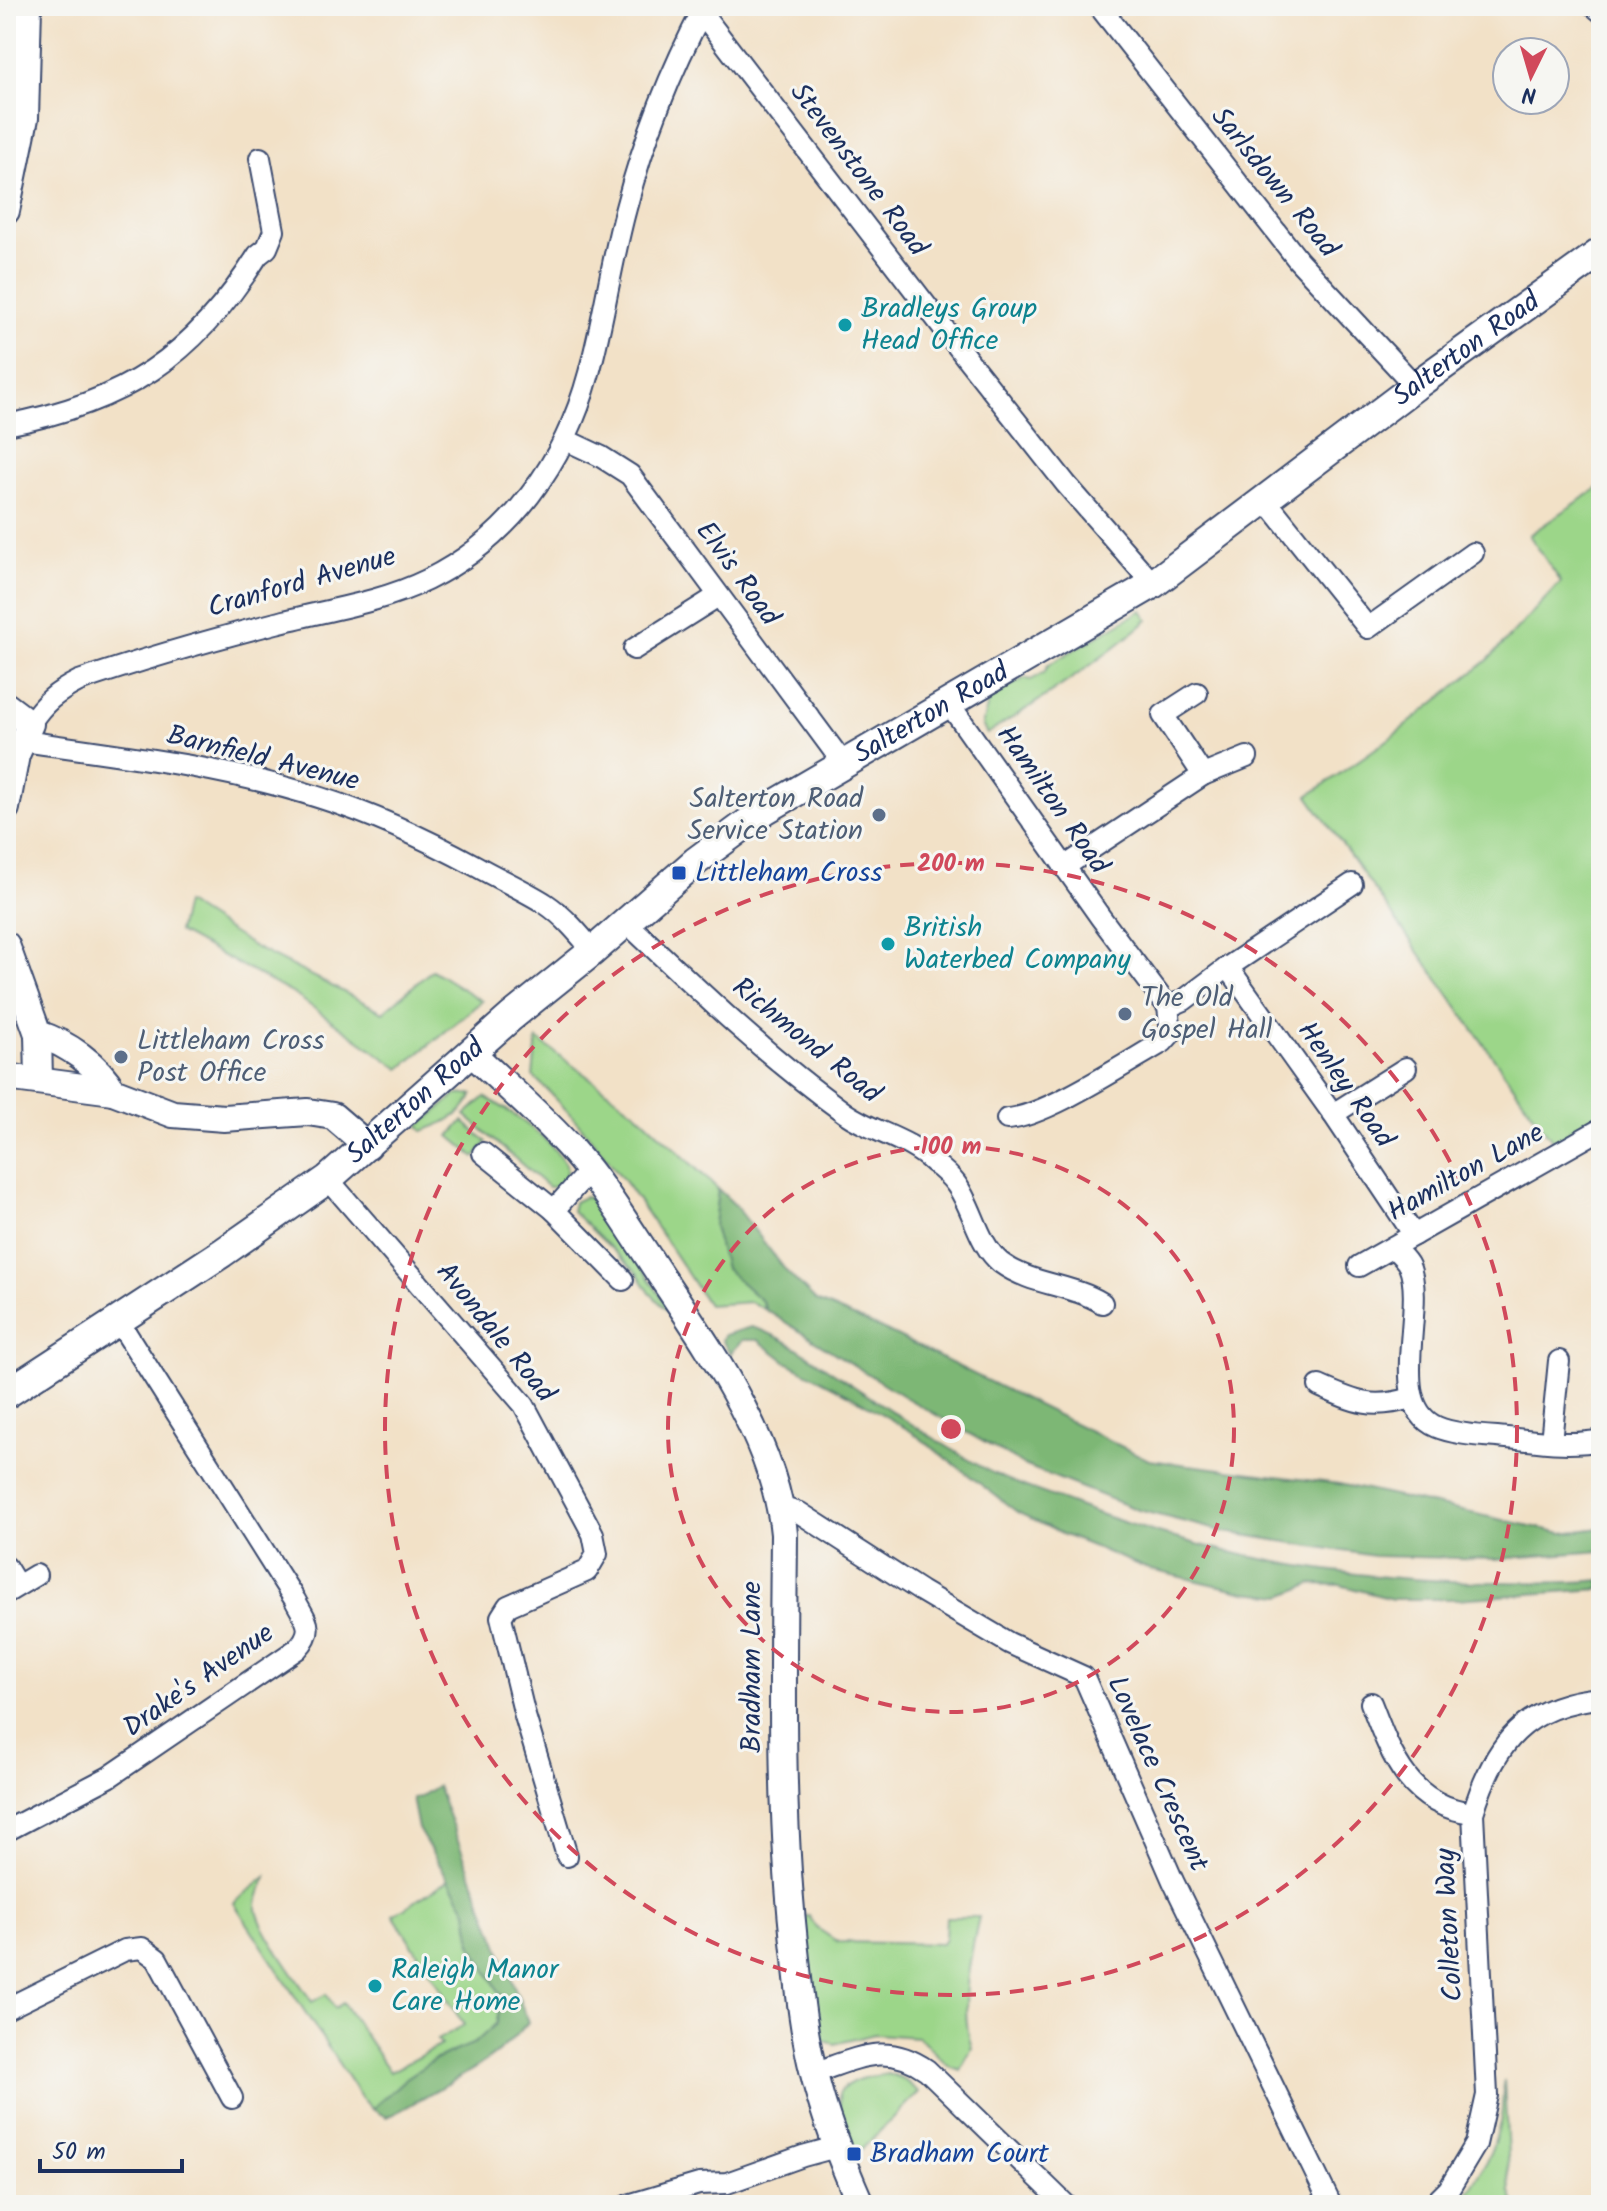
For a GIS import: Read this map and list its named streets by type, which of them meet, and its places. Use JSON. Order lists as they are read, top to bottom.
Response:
{
  "streets": {
    "main road": ["Salterton Road"],
    "street": [
      "Stevenstone Road",
      "Sarlsdown Road",
      "Elvis Road",
      "Cranford Avenue",
      "Barnfield Avenue",
      "Hamilton Road",
      "Richmond Road",
      "Henley Road",
      "Hamilton Lane",
      "Avondale Road",
      "Bradham Lane",
      "Drake's Avenue",
      "Lovelace Crescent",
      "Colleton Way"
    ]
  },
  "crossings": [
    ["Stevenstone Road", "Salterton Road"],
    ["Stevenstone Road", "Cranford Avenue"],
    ["Sarlsdown Road", "Salterton Road"],
    ["Salterton Road", "Elvis Road"],
    ["Salterton Road", "Barnfield Avenue"],
    ["Salterton Road", "Hamilton Road"],
    ["Salterton Road", "Richmond Road"],
    ["Salterton Road", "Avondale Road"],
    ["Salterton Road", "Bradham Lane"],
    ["Salterton Road", "Drake's Avenue"],
    ["Elvis Road", "Cranford Avenue"],
    ["Cranford Avenue", "Barnfield Avenue"],
    ["Henley Road", "Hamilton Lane"],
    ["Bradham Lane", "Lovelace Crescent"]
  ],
  "places": {
    "other": [
      "Bradleys Group Head Office",
      "Salterton Road Service Station",
      "British Waterbed Company",
      "The Old Gospel Hall",
      "Littleham Cross Post Office",
      "Raleigh Manor Care Home"
    ],
    "transit": ["Littleham Cross", "Bradham Court"]
  },
  "scale_bar": "50 m",
  "north": "bottom",
  "rings": ["200 m", "100 m"]
}
